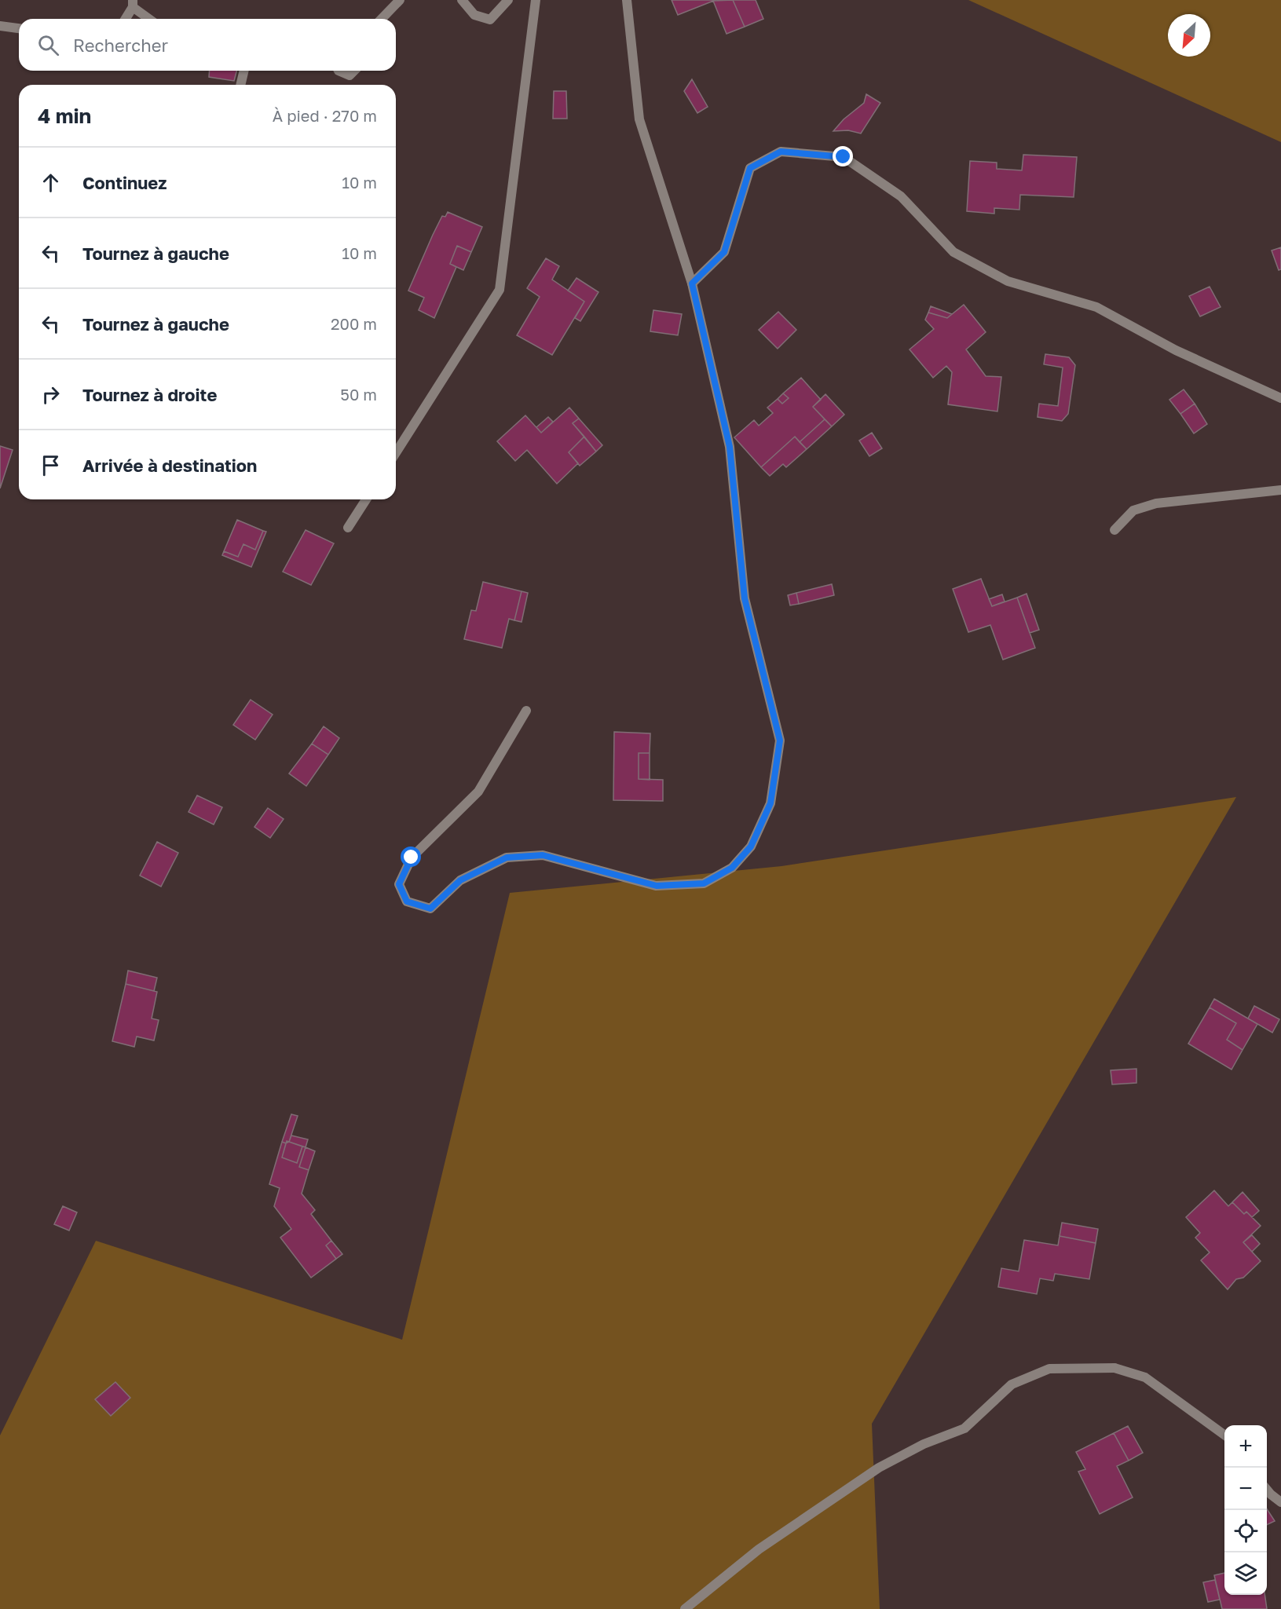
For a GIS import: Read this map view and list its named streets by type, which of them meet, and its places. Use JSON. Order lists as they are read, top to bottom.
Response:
{
  "north": "bottom left",
  "page": {
    "search": "Rechercher",
    "heading": ["4 min", "À pied · 270 m"],
    "list": [
      ["Continuez", "10 m"],
      ["Tournez à gauche", "10 m"],
      ["Tournez à gauche", "200 m"],
      ["Tournez à droite", "50 m"],
      "Arrivée à destination"
    ],
    "map_buttons": ["+", "−"]
  }
}
